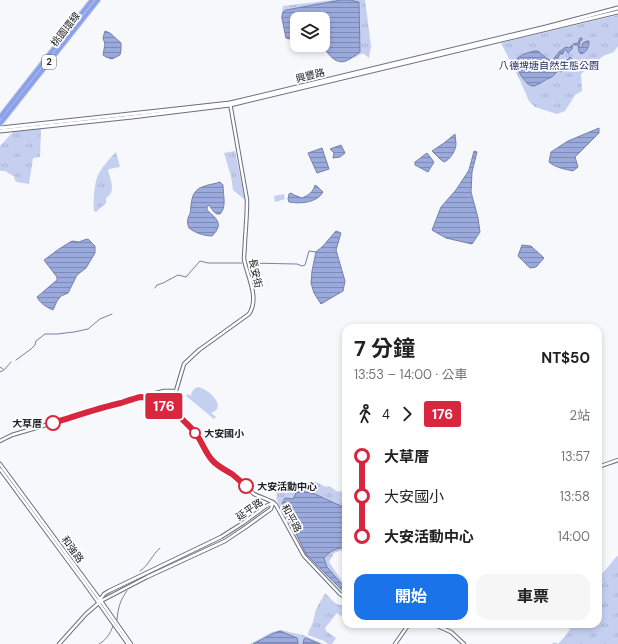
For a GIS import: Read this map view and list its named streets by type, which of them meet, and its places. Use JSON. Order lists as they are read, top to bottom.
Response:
{
  "streets": {
    "highway": ["桃園環線", "2"],
    "main road": ["興豐路"],
    "street": [
      "長安街",
      "延平路",
      "和平路",
      "和強路"
    ]
  },
  "crossings": [
    ["桃園環線", "興豐路"],
    ["興豐路", "長安街"],
    ["長安街", "和平路"],
    ["延平路", "和平路"],
    ["延平路", "和強路"]
  ],
  "parks": ["八德埤塘自然生態公園"],
  "places": ["大草厝", "大安國小", "大安活動中心"],
  "lines": ["bus line 176"],
  "page": {
    "on_map": "176",
    "heading": ["7 分鐘", "13:53 – 14:00 · 公車", "NT$50"],
    "legs": ["4", "176", "2站"],
    "list": [
      {
        "name": "大草厝",
        "value": "13:57"
      },
      {
        "name": "大安國小",
        "value": "13:58"
      },
      {
        "name": "大安活動中心",
        "value": "14:00"
      }
    ],
    "buttons": ["開始", "車票"]
  }
}
